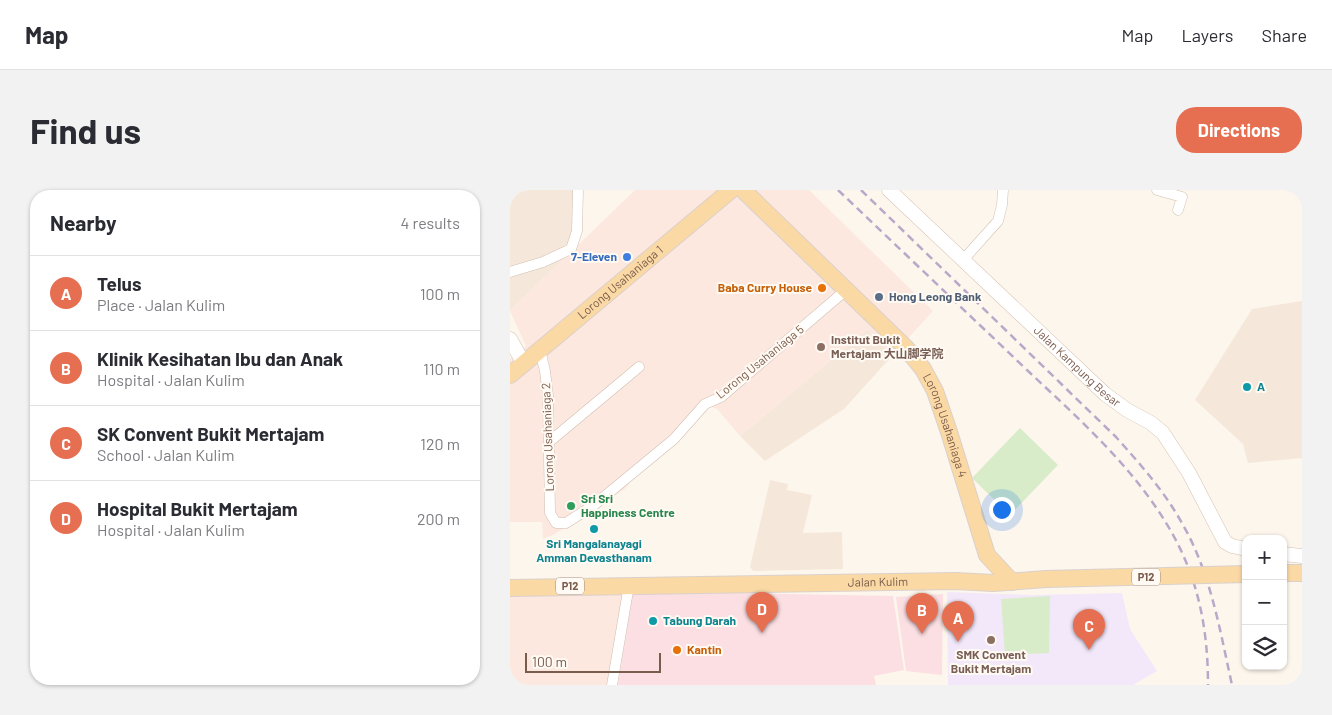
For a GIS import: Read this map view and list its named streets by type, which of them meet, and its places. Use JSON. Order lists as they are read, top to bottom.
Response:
{
  "streets": {
    "main road": [
      "Lorong Usahaniaga 1",
      "Lorong Usahaniaga 4",
      "P12",
      "Jalan Kulim"
    ],
    "street": ["Lorong Usahaniaga 5", "Jalan Kampung Besar", "Lorong Usahaniaga 2"]
  },
  "crossings": [
    ["Lorong Usahaniaga 1", "Lorong Usahaniaga 2"],
    ["Lorong Usahaniaga 5", "Lorong Usahaniaga 4"],
    ["Lorong Usahaniaga 5", "Lorong Usahaniaga 2"]
  ],
  "places": [
    "7-Eleven",
    "Baba Curry House",
    "Hong Leong Bank",
    "Institut Bukit Mertajam 大山脚学院",
    "A",
    "Sri Sri Happiness Centre",
    "Sri Mangalanayagi Amman Devasthanam",
    "Tabung Darah",
    "SMK Convent Bukit Mertajam",
    "Kantin"
  ],
  "scale_bar": "100 m",
  "page": {
    "header": "Map",
    "nav": ["Map", "Layers", "Share"],
    "buttons": "Directions",
    "title": "Find us",
    "heading": ["Nearby", "4 results"],
    "list": [
      {
        "mark": "A",
        "name": "Telus",
        "note": "Place · Jalan Kulim",
        "value": "100 m"
      },
      {
        "mark": "B",
        "name": "Klinik Kesihatan Ibu dan Anak",
        "note": "Hospital · Jalan Kulim",
        "value": "110 m"
      },
      {
        "mark": "C",
        "name": "SK Convent Bukit Mertajam",
        "note": "School · Jalan Kulim",
        "value": "120 m"
      },
      {
        "mark": "D",
        "name": "Hospital Bukit Mertajam",
        "note": "Hospital · Jalan Kulim",
        "value": "200 m"
      }
    ],
    "map_buttons": ["+", "−"],
    "pins": [
      "D",
      "B",
      "A",
      "C"
    ],
    "scale": "100 m"
  }
}
